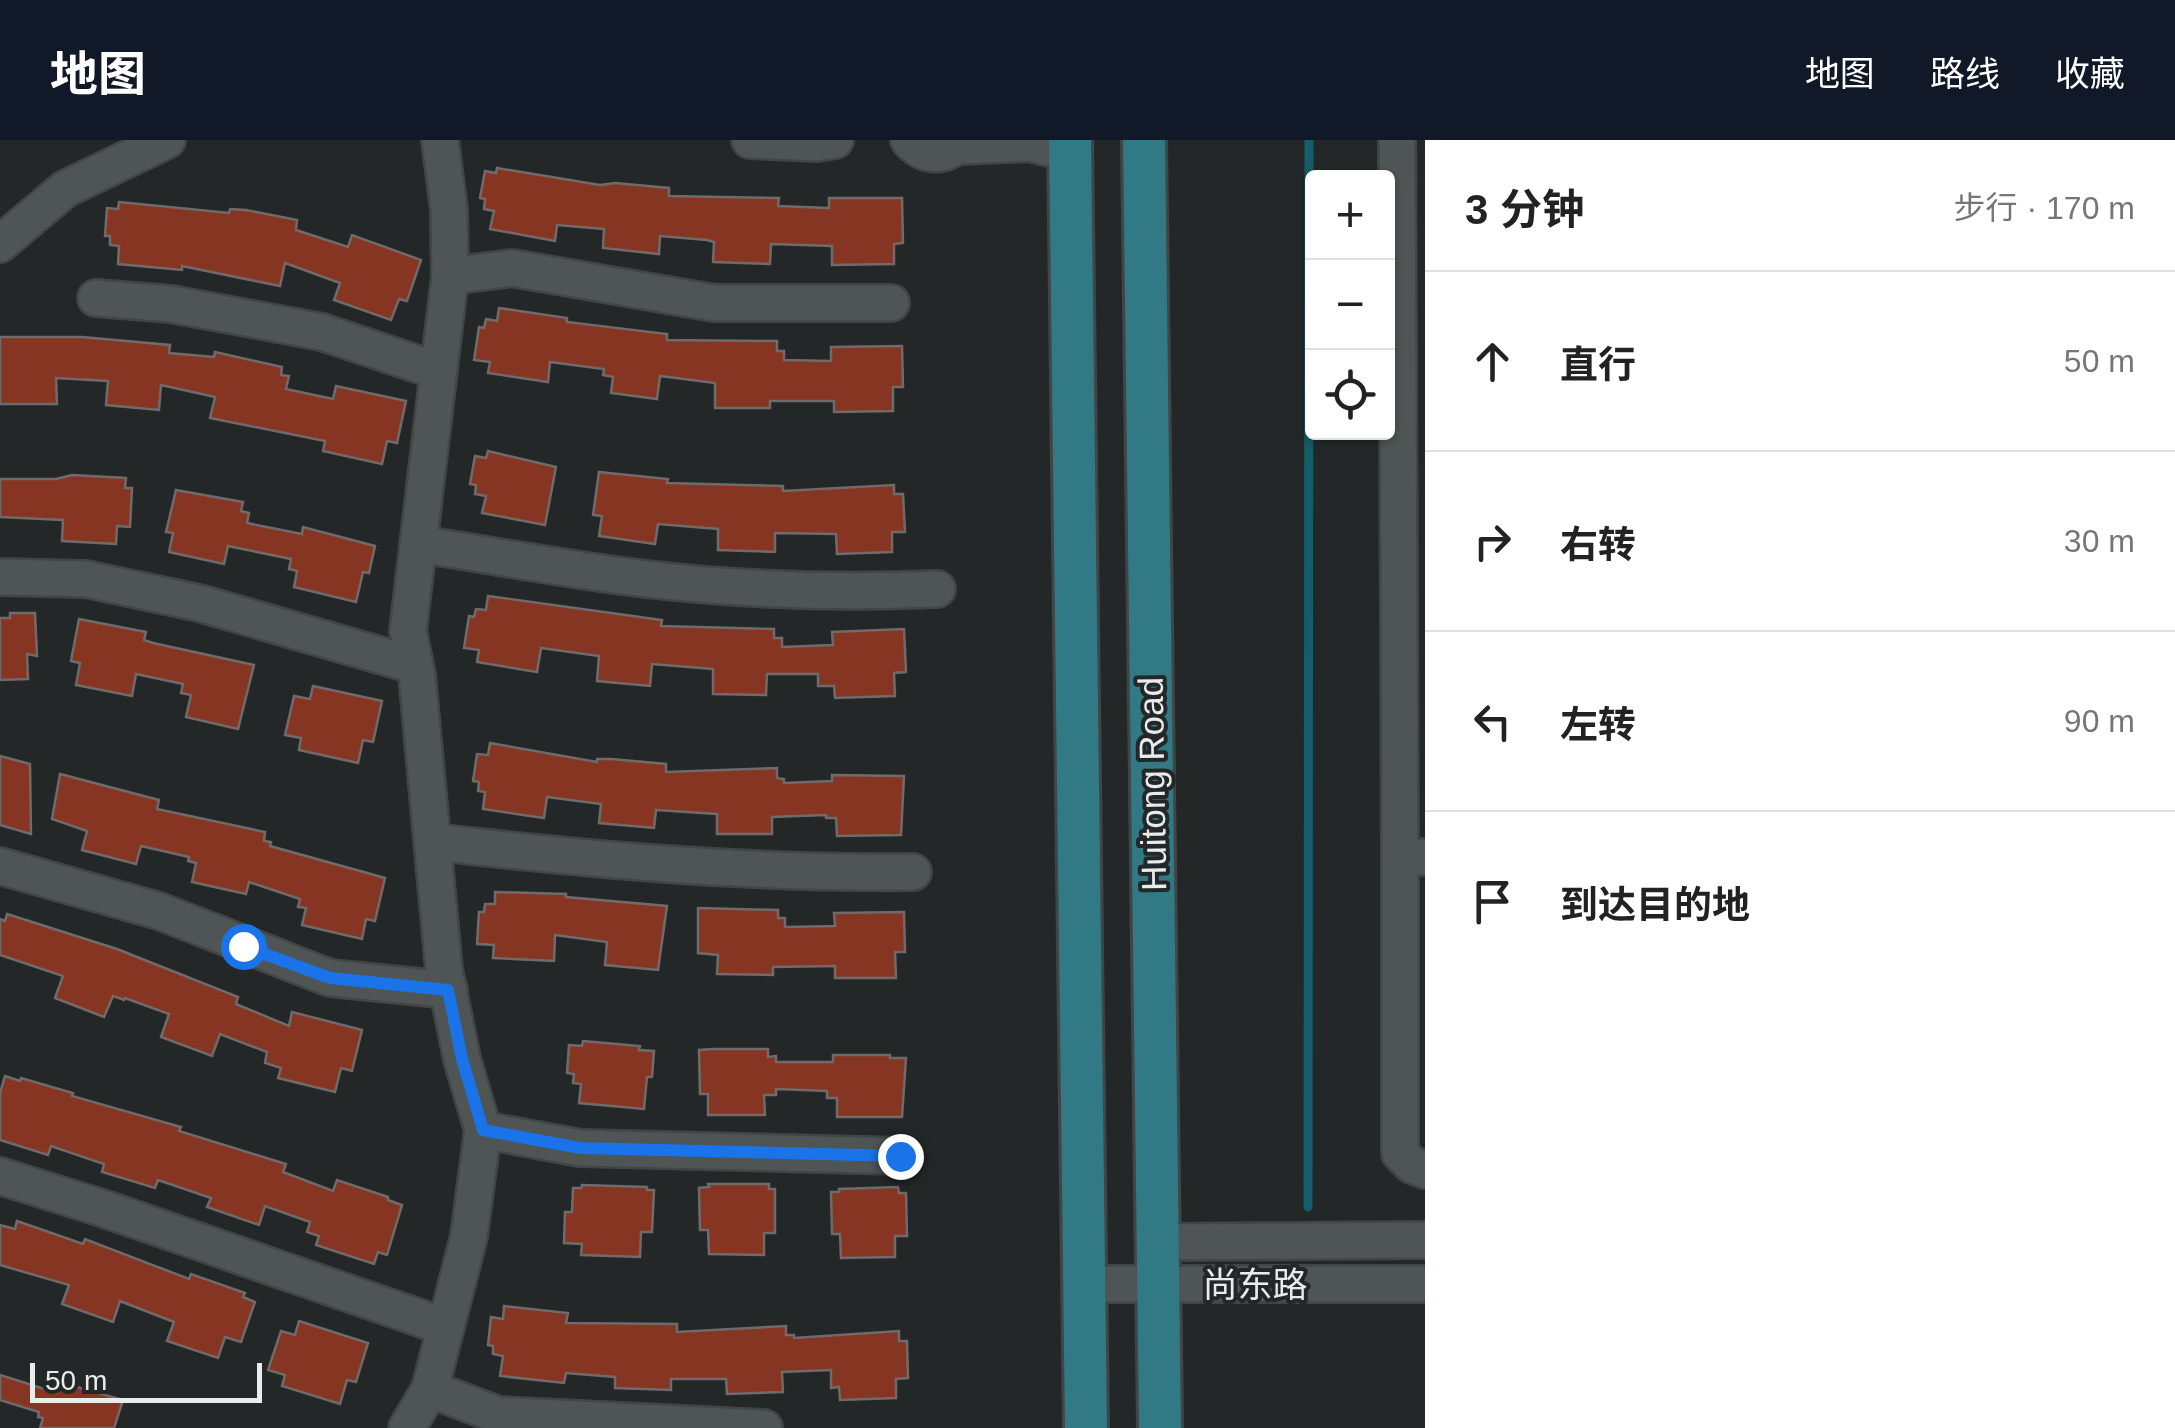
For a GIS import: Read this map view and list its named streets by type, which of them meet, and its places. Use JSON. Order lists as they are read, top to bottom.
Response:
{
  "streets": {
    "main road": ["Huitong Road"],
    "street": ["尚东路"]
  },
  "crossings": [
    ["Huitong Road", "尚东路"]
  ],
  "scale_bar": "50 m",
  "page": {
    "header": "地图",
    "nav": ["地图", "路线", "收藏"],
    "heading": ["3 分钟", "步行 · 170 m"],
    "map_buttons": ["+", "−"],
    "list": [
      ["直行", "50 m"],
      ["右转", "30 m"],
      ["左转", "90 m"],
      "到达目的地"
    ],
    "scale": "50 m"
  }
}
